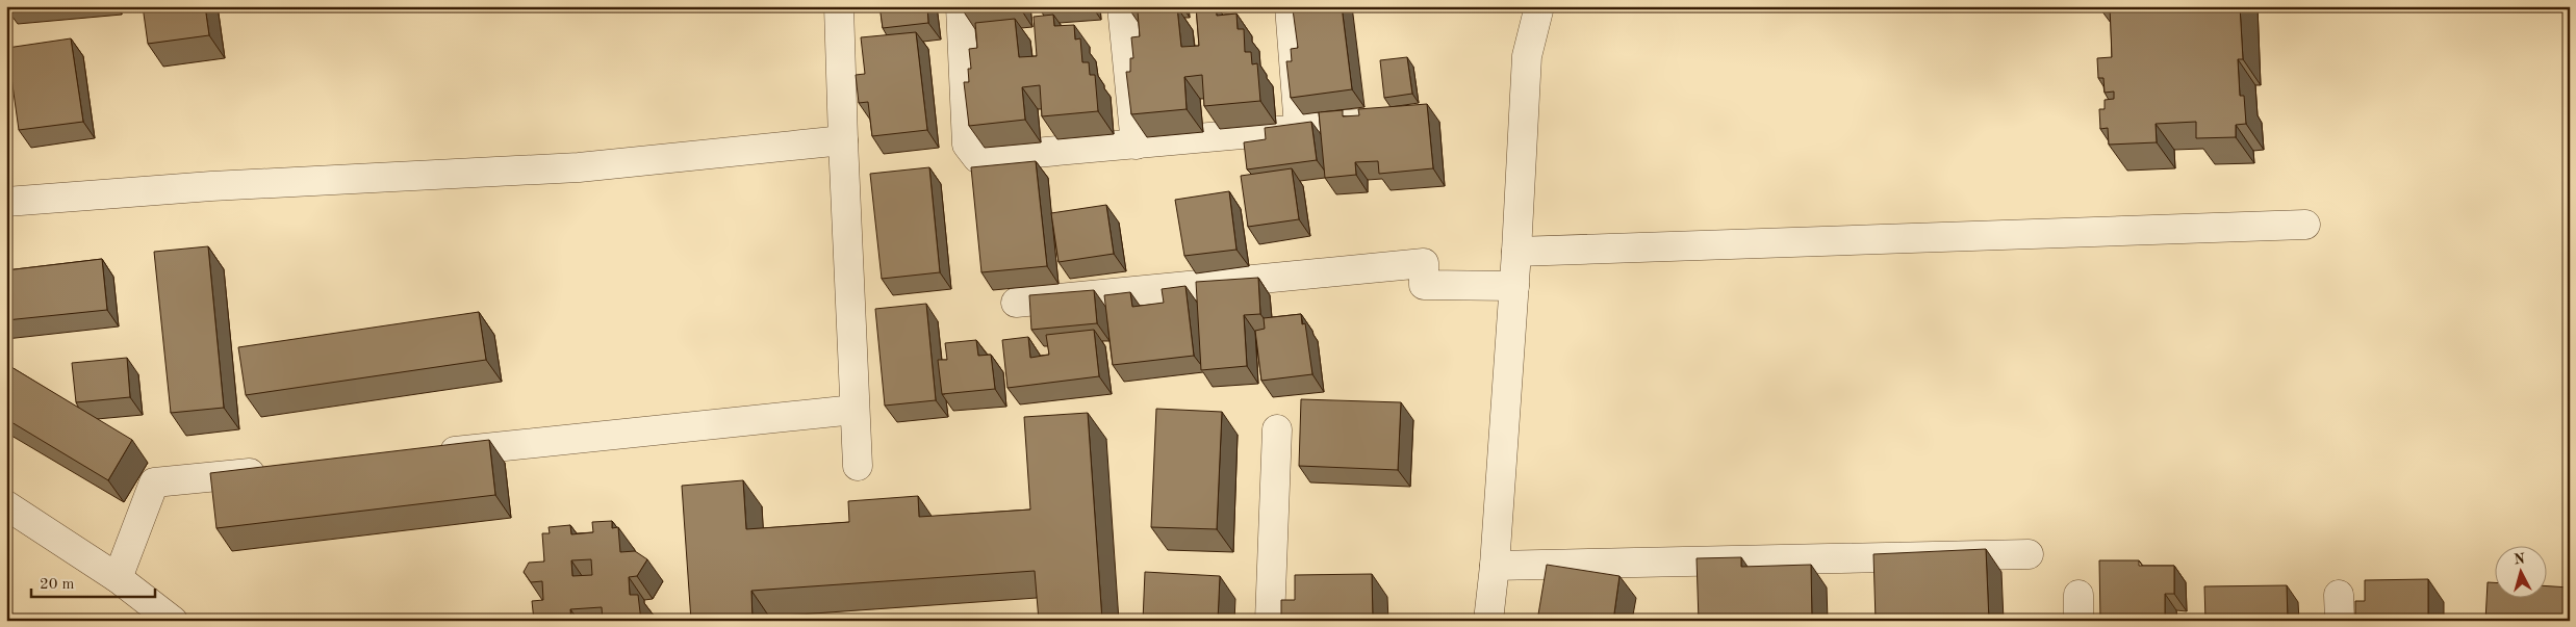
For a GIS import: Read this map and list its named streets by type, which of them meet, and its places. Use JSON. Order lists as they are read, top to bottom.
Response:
{
  "scale_bar": "20 m",
  "north": "top"
}
